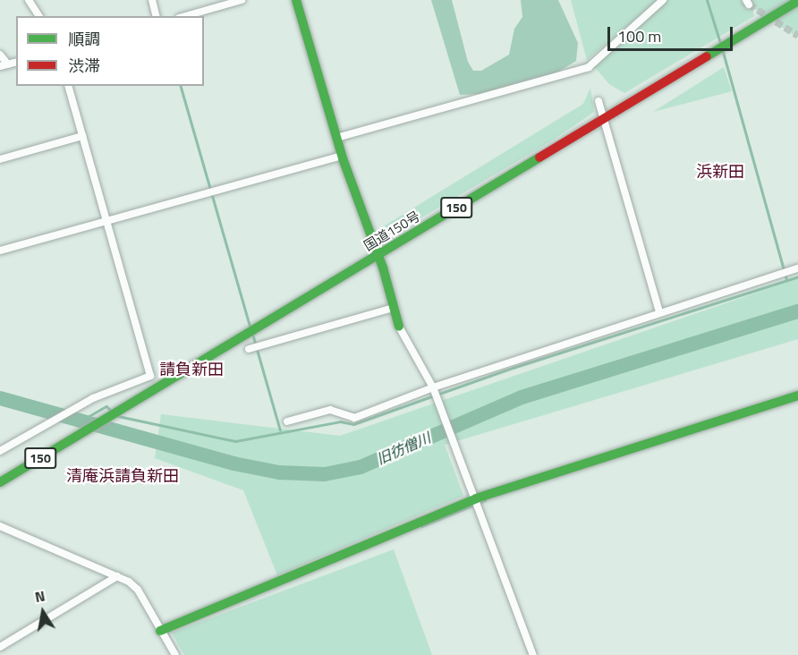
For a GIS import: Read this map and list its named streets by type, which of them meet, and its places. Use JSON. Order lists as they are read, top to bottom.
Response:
{
  "streets": {
    "main road": ["150", "国道150号"]
  },
  "districts": ["浜新田", "請負新田", "清庵浜請負新田"],
  "water": ["旧彷僧川"],
  "legend": ["順調", "渋滞"],
  "scale_bar": "100 m",
  "north": "top"
}
